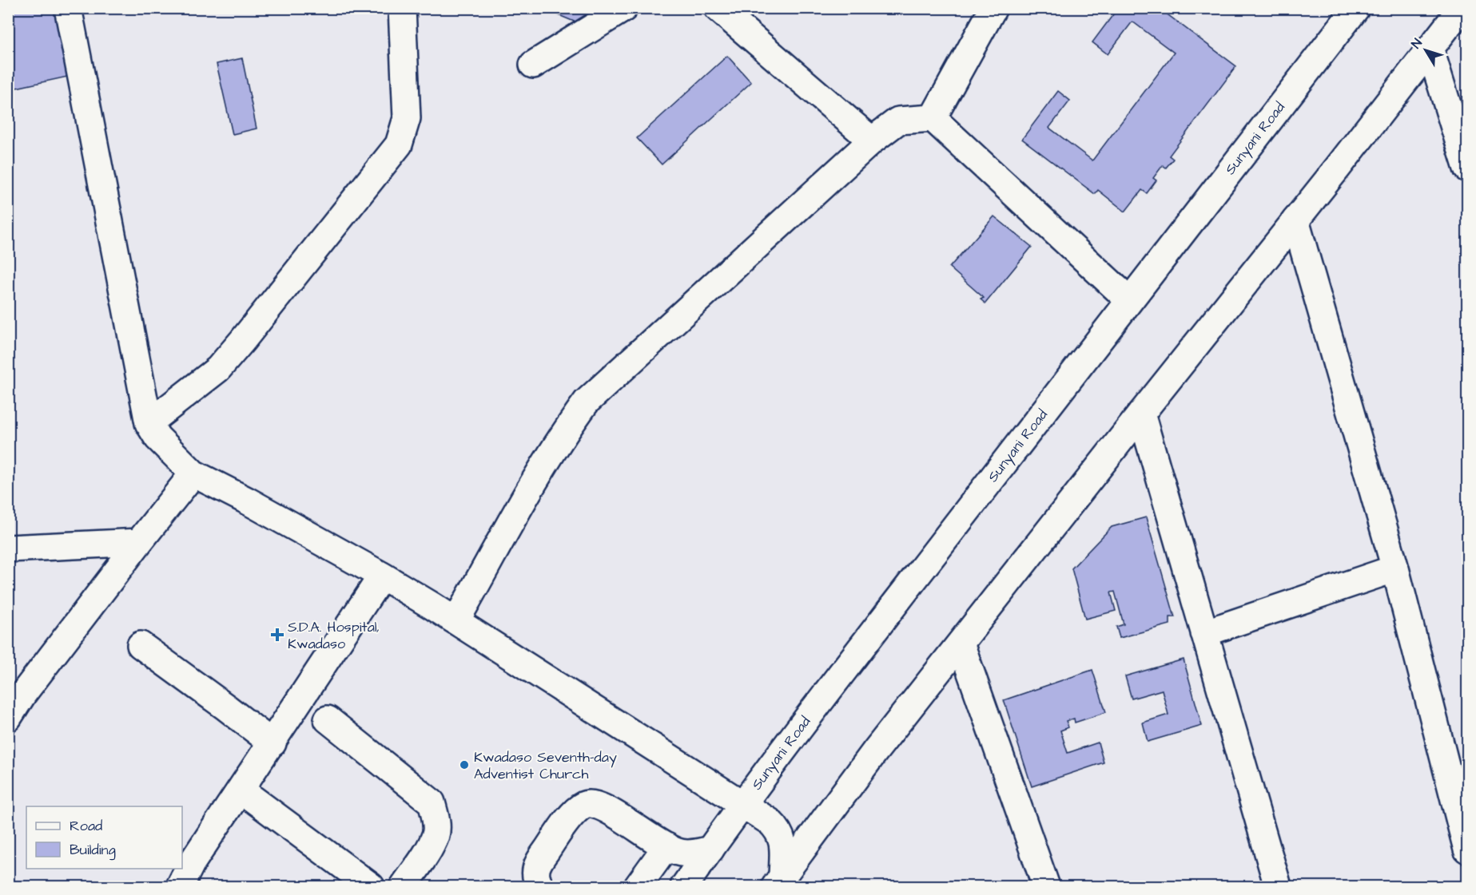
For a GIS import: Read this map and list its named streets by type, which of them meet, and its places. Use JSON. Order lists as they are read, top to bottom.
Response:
{
  "streets": {
    "street": ["Sunyani Road"]
  },
  "places": {
    "health": ["S.D.A. Hospital, Kwadaso"],
    "other": ["Kwadaso Seventh-day Adventist Church"]
  },
  "legend": ["Road", "Building"],
  "north": "top left"
}
